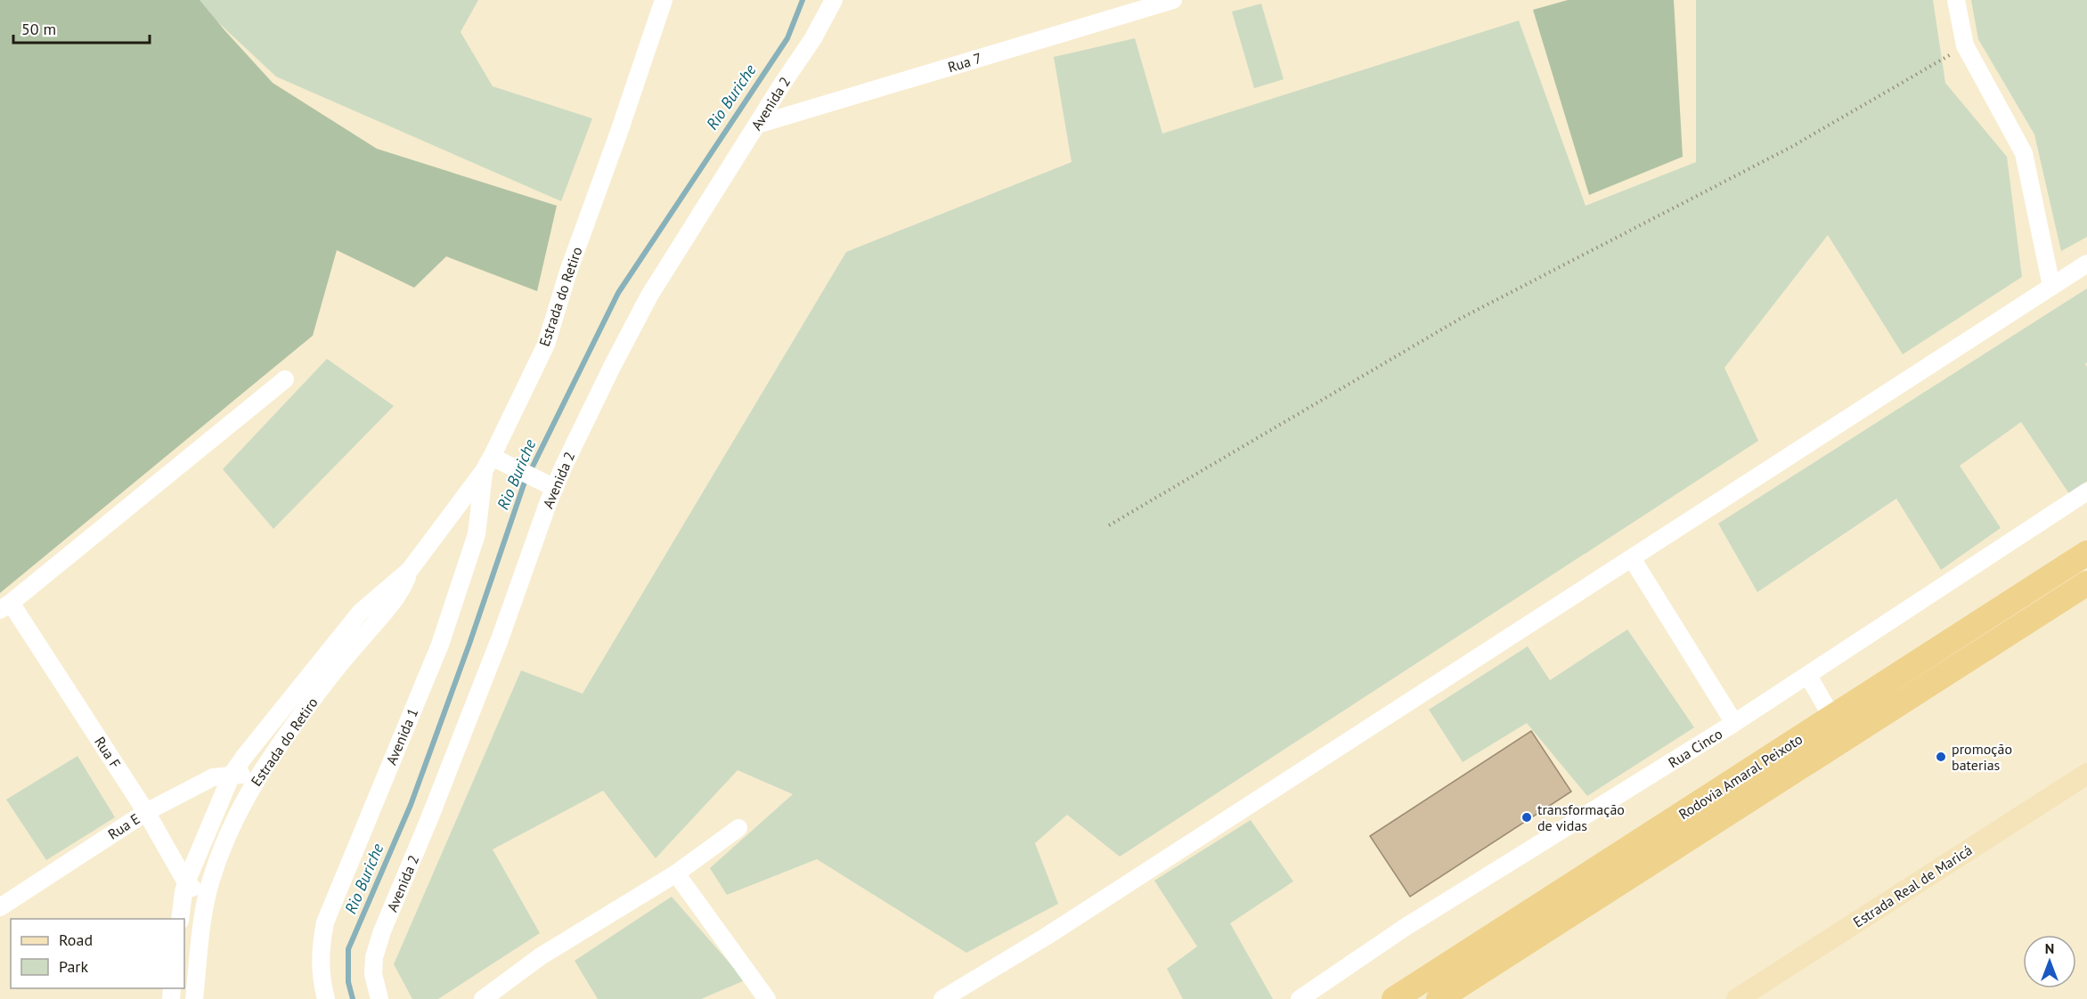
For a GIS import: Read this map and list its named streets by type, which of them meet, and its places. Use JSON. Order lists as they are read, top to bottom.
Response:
{
  "streets": {
    "highway": ["Rodovia Amaral Peixoto"],
    "main road": ["Estrada Real de Maricá"],
    "street": [
      "Rua 7",
      "Avenida 2",
      "Estrada do Retiro",
      "Avenida 1",
      "Rua Cinco",
      "Rua F",
      "Rua E"
    ]
  },
  "crossings": [
    ["Rua 7", "Avenida 2"],
    ["Estrada do Retiro", "Avenida 1"],
    ["Estrada do Retiro", "Rua F"],
    ["Estrada do Retiro", "Rua E"],
    ["Rua F", "Rua E"]
  ],
  "water": ["Rio Buriche"],
  "places": ["promoção baterias", "transformação de vidas"],
  "legend": ["Road", "Park"],
  "scale_bar": "50 m",
  "north": "top"
}
